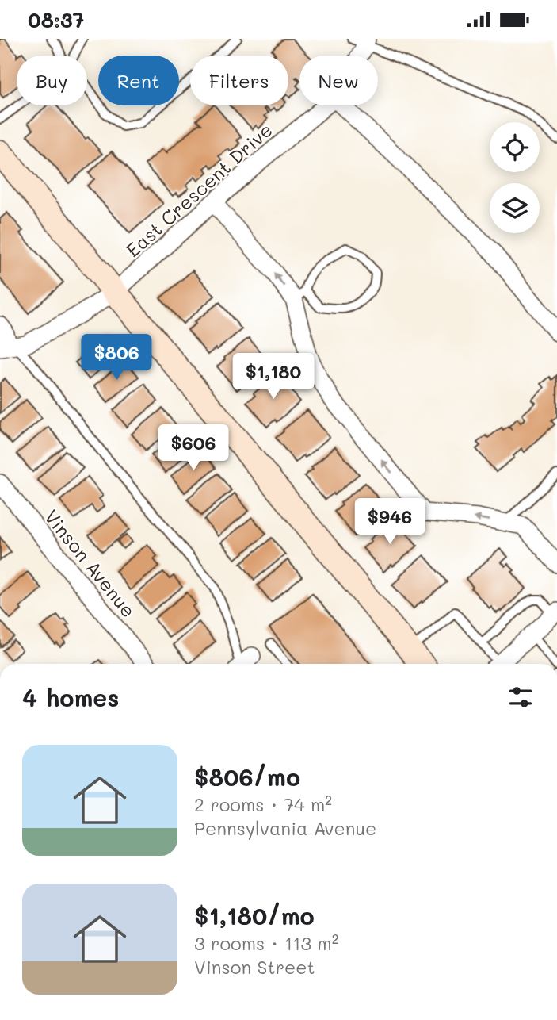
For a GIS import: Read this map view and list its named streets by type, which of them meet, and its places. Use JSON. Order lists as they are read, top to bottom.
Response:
{
  "streets": {
    "street": ["East Crescent Drive", "Vinson Avenue"]
  },
  "page": {
    "status": "08:37",
    "chip": [
      "Buy",
      "Rent",
      "Filters",
      "New"
    ],
    "price": [
      "$806",
      "$1,180",
      "$606",
      "$946"
    ],
    "heading": "4 homes",
    "list": [
      {
        "name": "$806/mo",
        "note": "2 rooms · 74 m² · Pennsylvania Avenue"
      },
      {
        "name": "$1,180/mo",
        "note": "3 rooms · 113 m² · Vinson Street"
      }
    ]
  }
}
